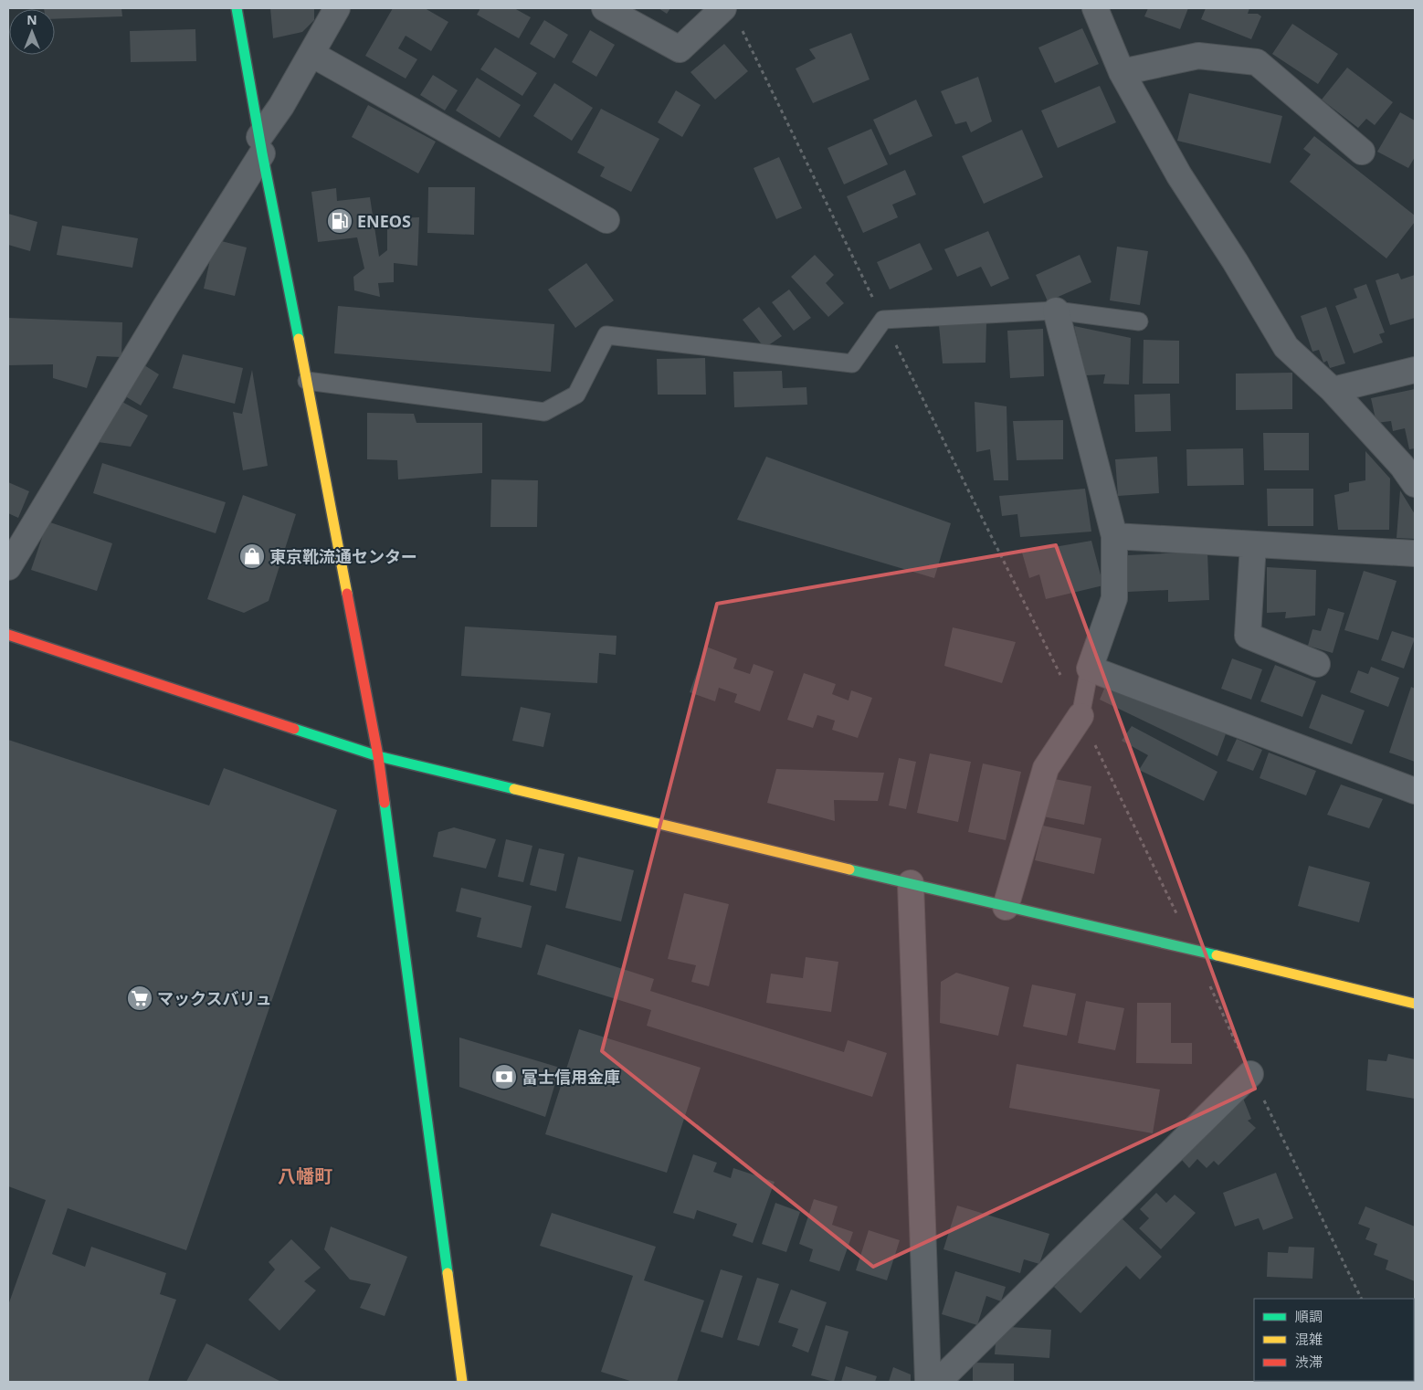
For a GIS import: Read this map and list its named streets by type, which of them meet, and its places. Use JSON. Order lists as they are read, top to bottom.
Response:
{
  "districts": ["八幡町"],
  "places": {
    "fuel station": ["ENEOS"],
    "shop": ["東京靴流通センター"],
    "supermarket": ["マックスバリュ"],
    "bank": ["富士信用金庫"]
  },
  "legend": ["順調", "混雑", "渋滞"],
  "north": "top"
}
